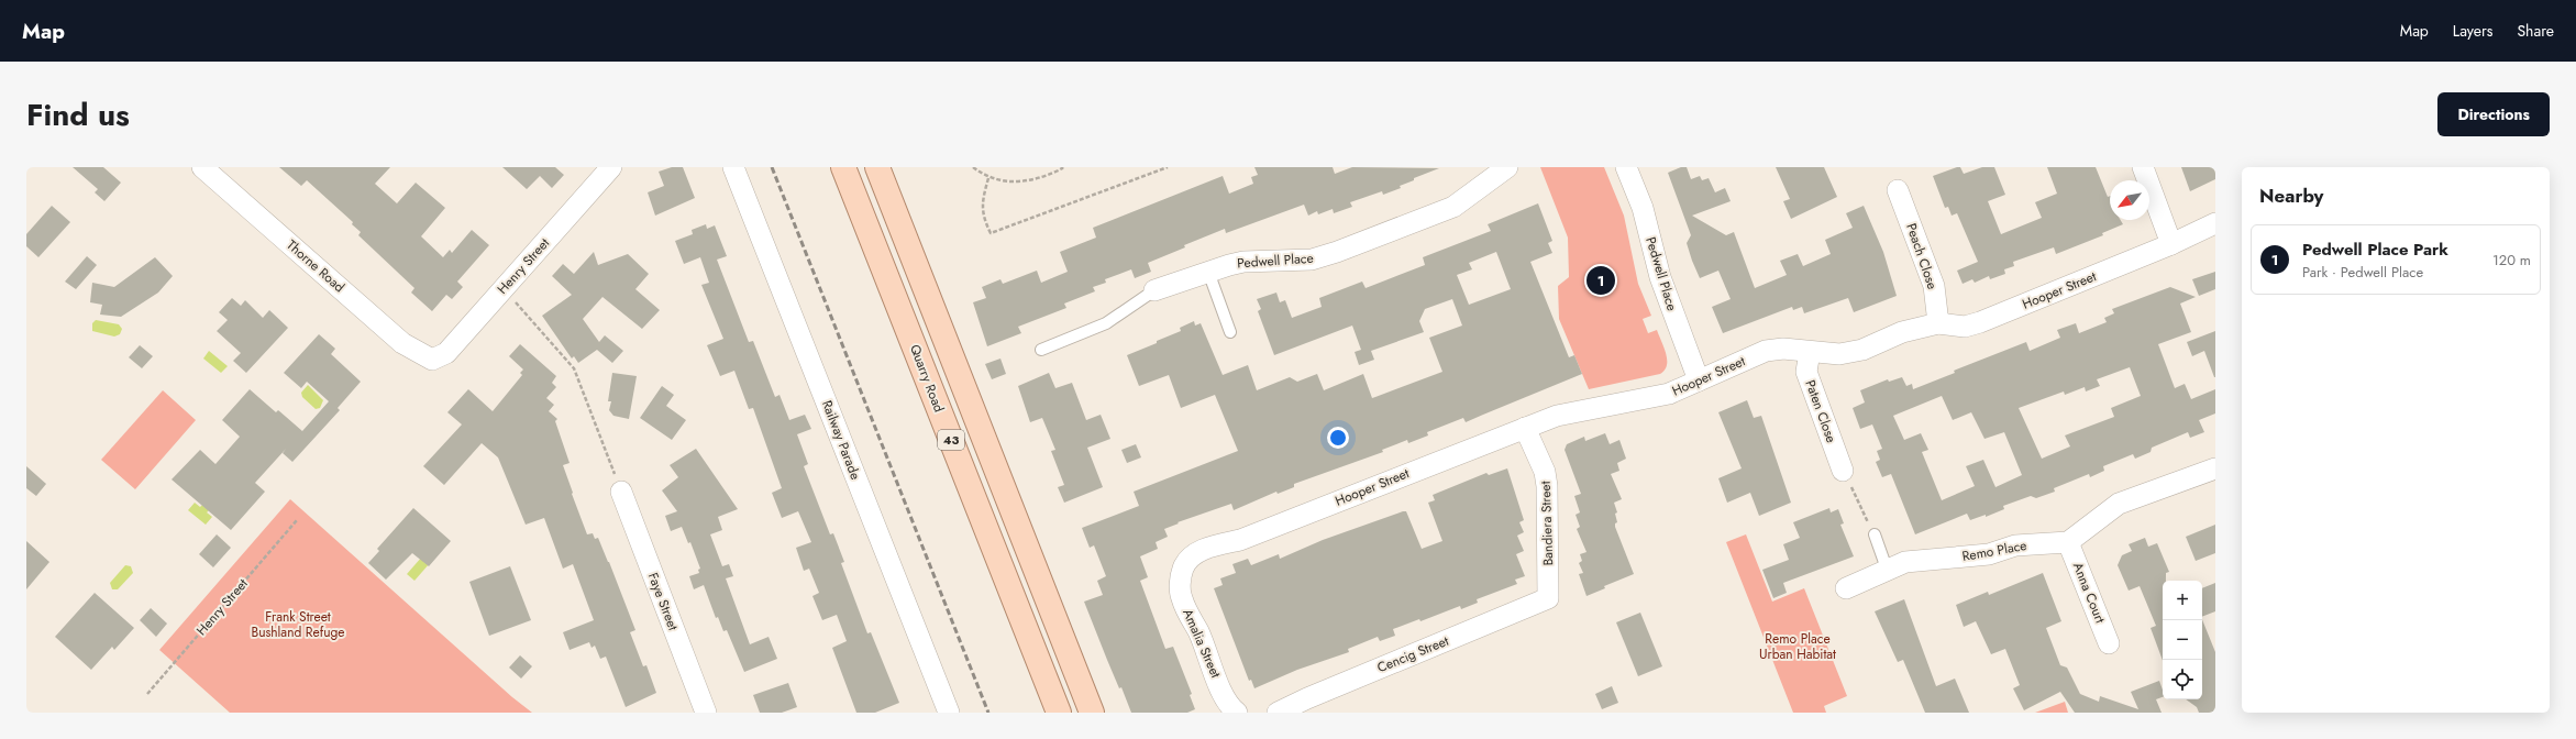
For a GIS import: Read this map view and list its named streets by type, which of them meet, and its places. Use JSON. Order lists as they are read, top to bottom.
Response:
{
  "streets": {
    "main road": ["Quarry Road", "43"],
    "street": [
      "Peach Close",
      "Pedwell Place",
      "Thorne Road",
      "Henry Street",
      "Hooper Street",
      "Paten Close",
      "Railway Parade",
      "Bandiera Street",
      "Remo Place",
      "Anna Court",
      "Faye Street",
      "Amalia Street",
      "Cencig Street"
    ]
  },
  "crossings": [
    ["Peach Close", "Hooper Street"],
    ["Pedwell Place", "Hooper Street"],
    ["Thorne Road", "Henry Street"],
    ["Hooper Street", "Paten Close"],
    ["Hooper Street", "Bandiera Street"],
    ["Hooper Street", "Amalia Street"],
    ["Bandiera Street", "Cencig Street"],
    ["Remo Place", "Anna Court"]
  ],
  "parks": ["Frank Street Bushland Refuge", "Remo Place Urban Habitat"],
  "north": "bottom left",
  "page": {
    "header": "Map",
    "nav": ["Map", "Layers", "Share"],
    "title": "Find us",
    "buttons": "Directions",
    "heading": "Nearby",
    "list": [
      {
        "mark": "1",
        "name": "Pedwell Place Park",
        "note": "Park · Pedwell Place",
        "value": "120 m"
      }
    ],
    "pins": "1",
    "map_buttons": ["+", "−"]
  }
}
